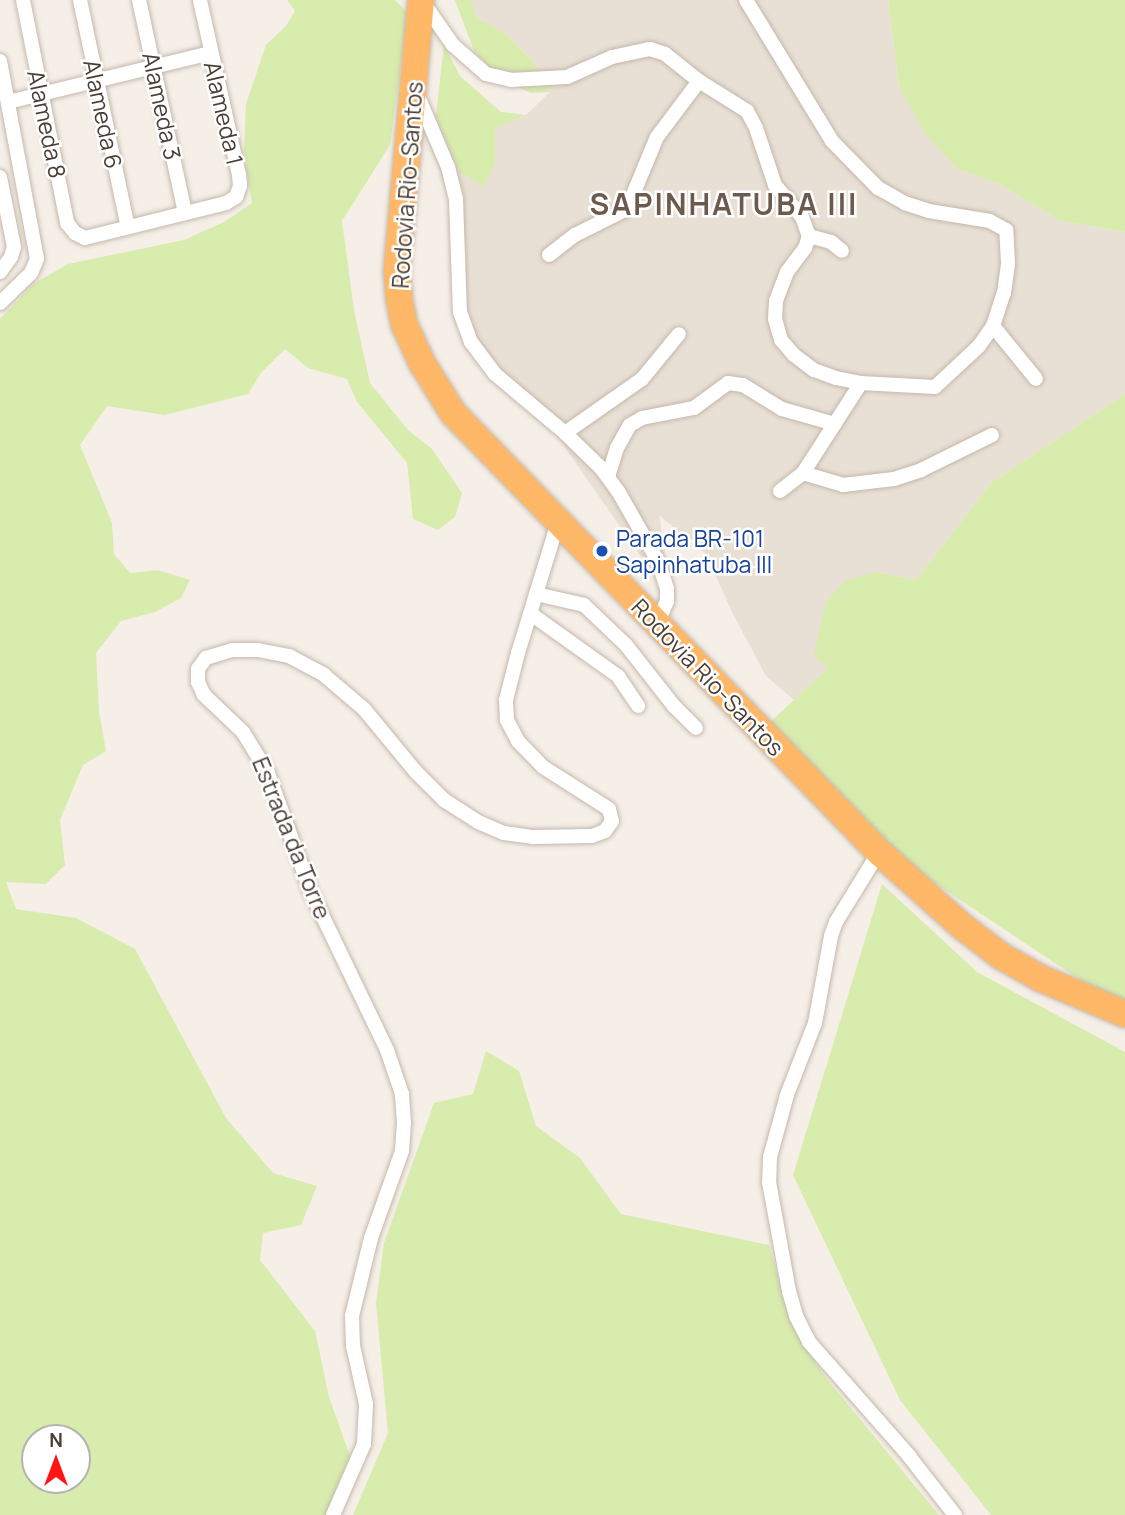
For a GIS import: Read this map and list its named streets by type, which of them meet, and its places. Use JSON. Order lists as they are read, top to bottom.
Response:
{
  "streets": {
    "highway": ["Rodovia Rio-Santos"],
    "street": [
      "Alameda 3",
      "Alameda 1",
      "Alameda 6",
      "Alameda 8",
      "Estrada da Torre"
    ]
  },
  "crossings": [
    ["Alameda 3", "Alameda 1"],
    ["Alameda 1", "Alameda 6"],
    ["Alameda 1", "Alameda 8"],
    ["Rodovia Rio-Santos", "Estrada da Torre"]
  ],
  "districts": ["SAPINHATUBA III"],
  "places": ["Parada BR-101 Sapinhatuba III"],
  "north": "top"
}
